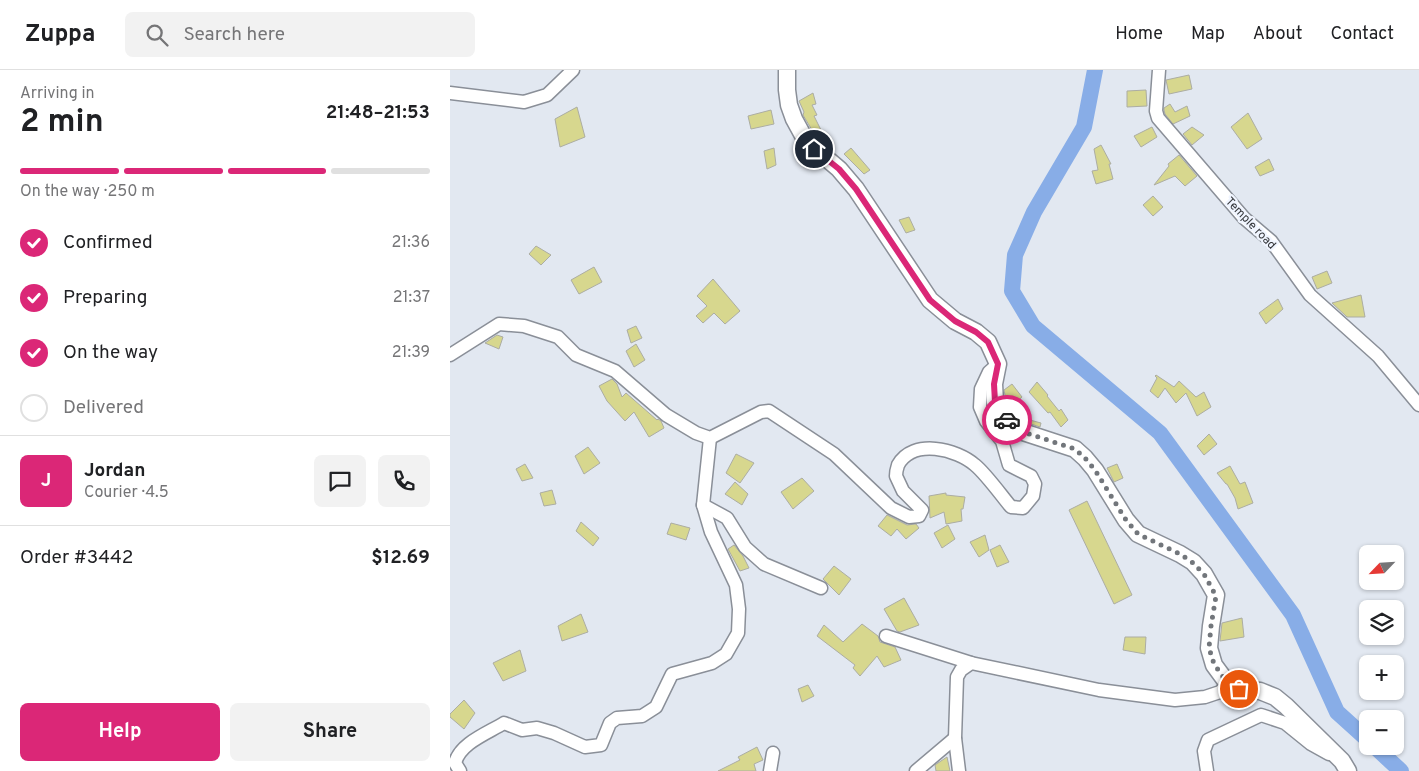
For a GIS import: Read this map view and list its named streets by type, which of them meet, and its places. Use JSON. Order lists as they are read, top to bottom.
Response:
{
  "streets": {
    "street": ["Temple road"]
  },
  "north": "bottom left",
  "page": {
    "header": "Zuppa",
    "search": "Search here",
    "nav": [
      "Home",
      "Map",
      "About",
      "Contact"
    ],
    "heading": ["2 min", "Arriving in", "21:48–21:53"],
    "panel": [
      "Jordan",
      "Courier · 4.5",
      "Order #3442",
      "$12.69"
    ],
    "bar": "On the way · 250 m",
    "list": [
      ["Confirmed", "21:36"],
      ["Preparing", "21:37"],
      ["On the way", "21:39"],
      "Delivered"
    ],
    "round": "J",
    "map_buttons": ["+", "−"],
    "buttons": ["Help", "Share"]
  }
}
